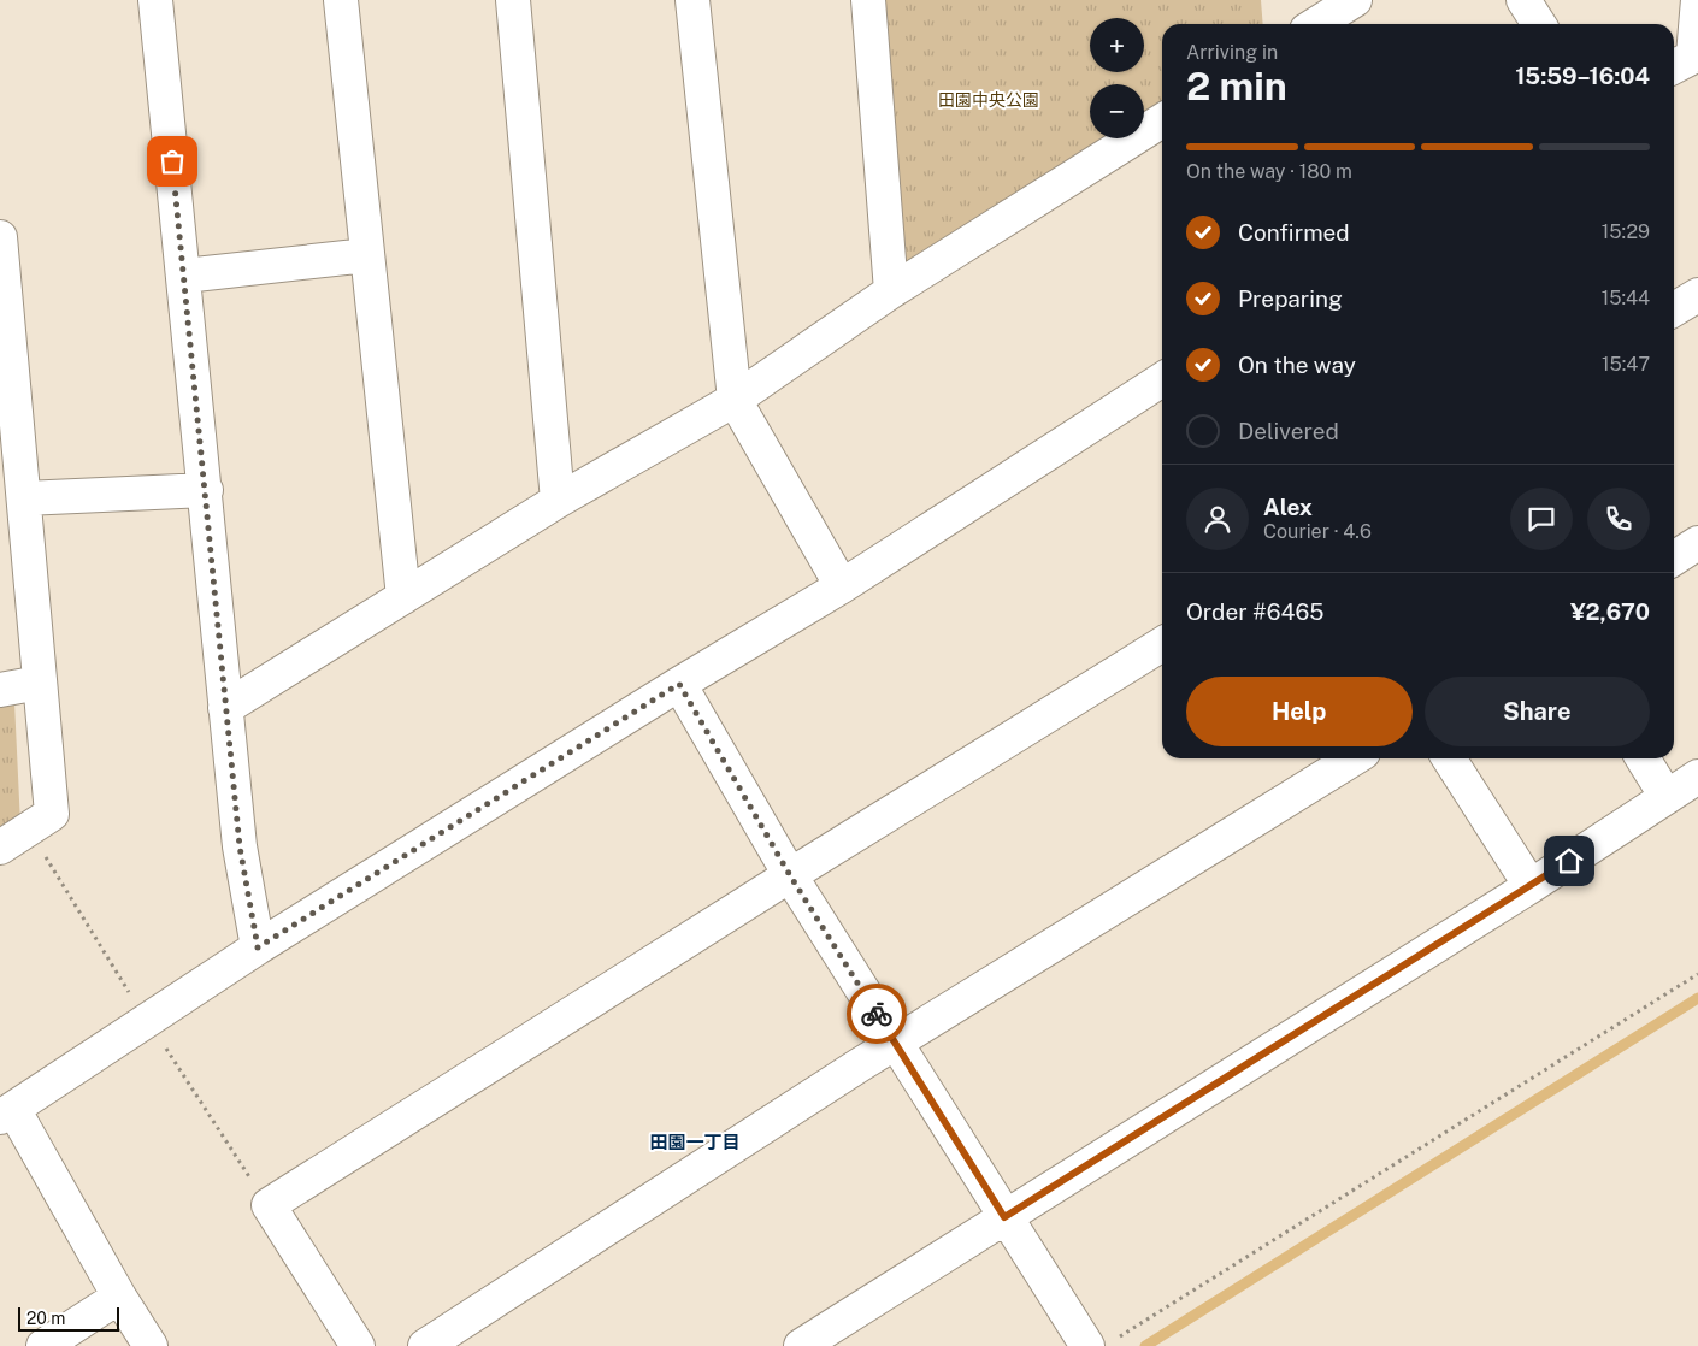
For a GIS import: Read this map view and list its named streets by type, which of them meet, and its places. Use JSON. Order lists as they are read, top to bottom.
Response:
{
  "districts": ["田園一丁目"],
  "parks": ["田園中央公園"],
  "scale_bar": "20 m",
  "page": {
    "map_buttons": ["+", "−"],
    "heading": ["2 min", "Arriving in", "15:59–16:04"],
    "panel": [
      "Alex",
      "Courier · 4.6",
      "Order #6465",
      "¥2,670"
    ],
    "bar": "On the way · 180 m",
    "list": [
      ["Confirmed", "15:29"],
      ["Preparing", "15:44"],
      ["On the way", "15:47"],
      "Delivered"
    ],
    "buttons": ["Help", "Share"],
    "scale": "20 m"
  }
}
